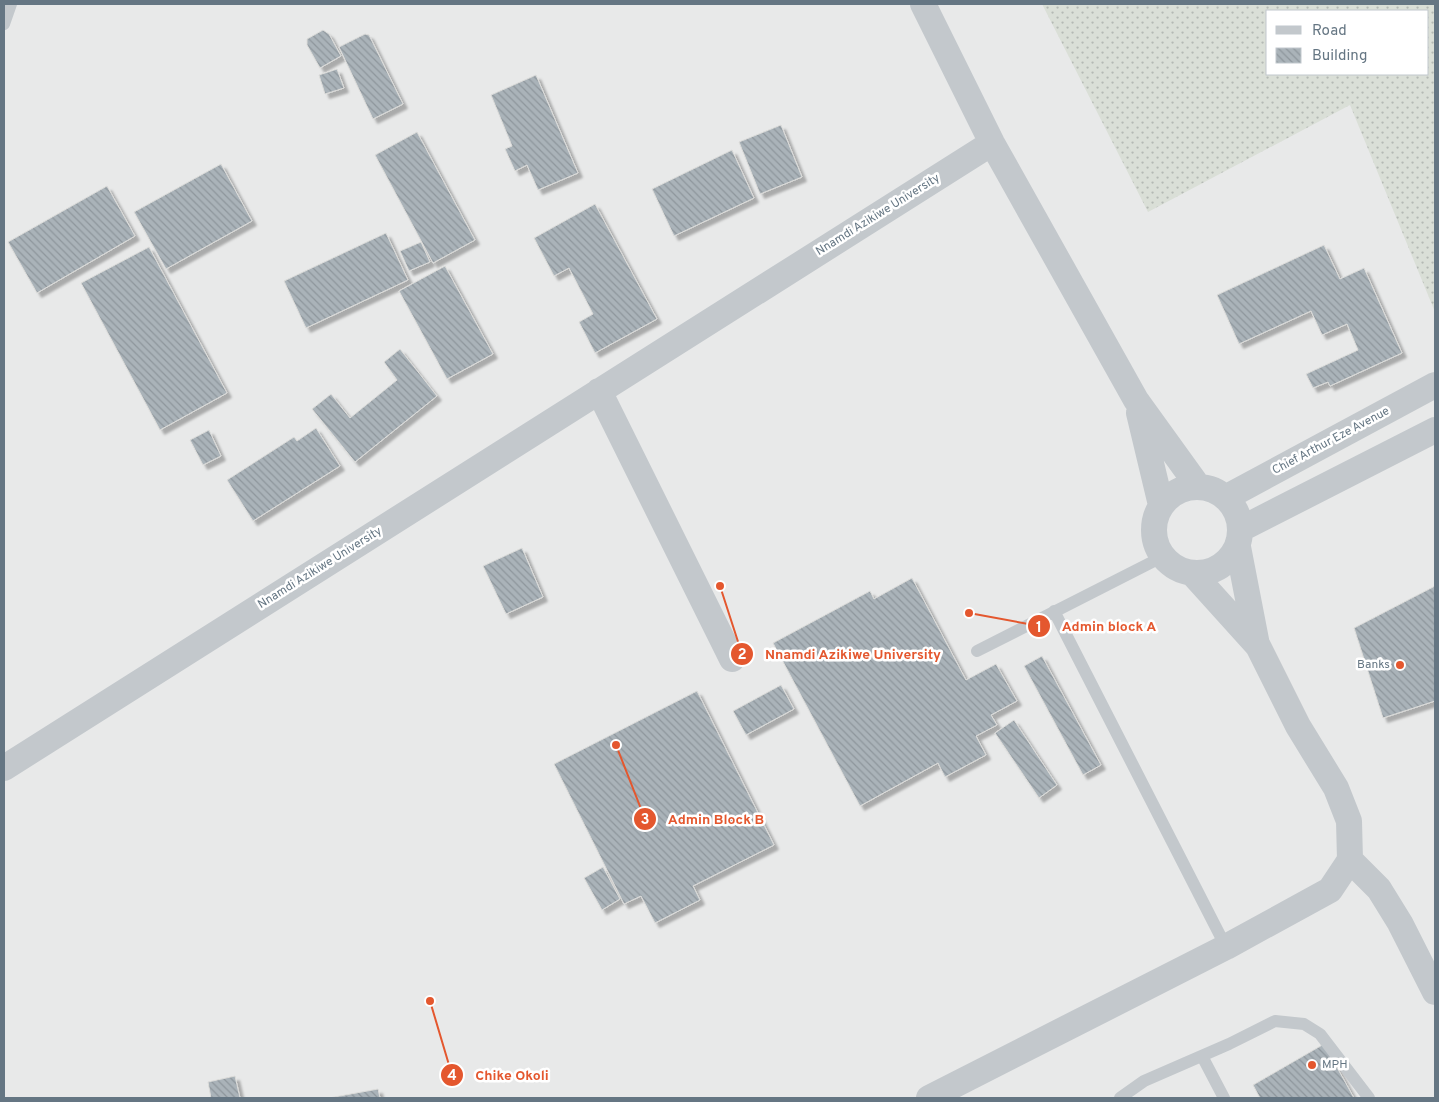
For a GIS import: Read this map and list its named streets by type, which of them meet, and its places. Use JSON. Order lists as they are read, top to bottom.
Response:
{
  "streets": {
    "street": ["Nnamdi Azikiwe University", "Chief Arthur Eze Avenue"]
  },
  "places": [
    "Nnamdi Azikiwe University",
    "Admin block A",
    "Banks",
    "Admin Block B",
    "Chike Okoli",
    "MPH"
  ],
  "legend": ["Road", "Building"]
}
